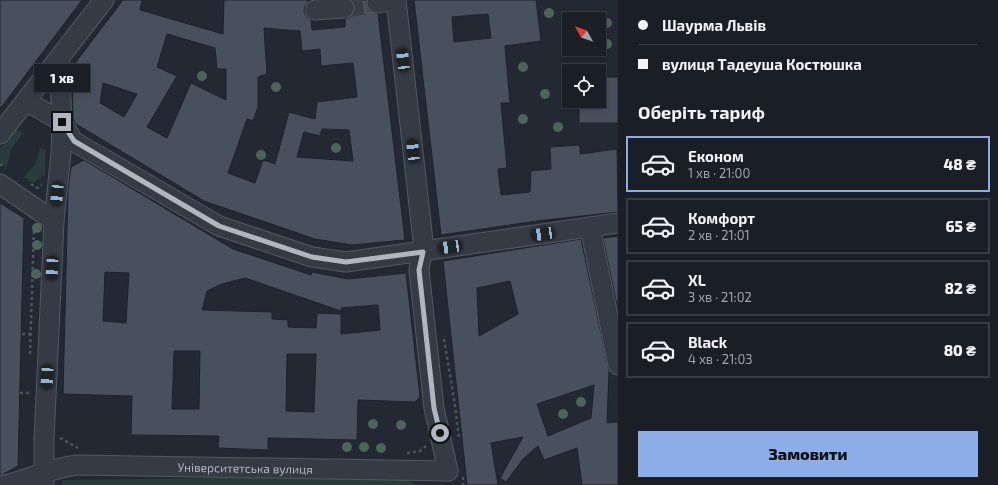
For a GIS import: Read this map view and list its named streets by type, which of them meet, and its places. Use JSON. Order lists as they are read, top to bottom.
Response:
{
  "streets": {
    "street": ["Університетська вулиця"]
  },
  "north": "top left",
  "page": {
    "banner": ["Шаурма Львів", "вулиця Тадеуша Костюшка"],
    "bubble": "1 хв",
    "heading": "Оберіть тариф",
    "list": [
      {
        "name": "Економ",
        "note": "1 хв · 21:00",
        "value": "48 ₴"
      },
      {
        "name": "Комфорт",
        "note": "2 хв · 21:01",
        "value": "65 ₴"
      },
      {
        "name": "XL",
        "note": "3 хв · 21:02",
        "value": "82 ₴"
      },
      {
        "name": "Black",
        "note": "4 хв · 21:03",
        "value": "80 ₴"
      }
    ],
    "buttons": "Замовити"
  }
}
